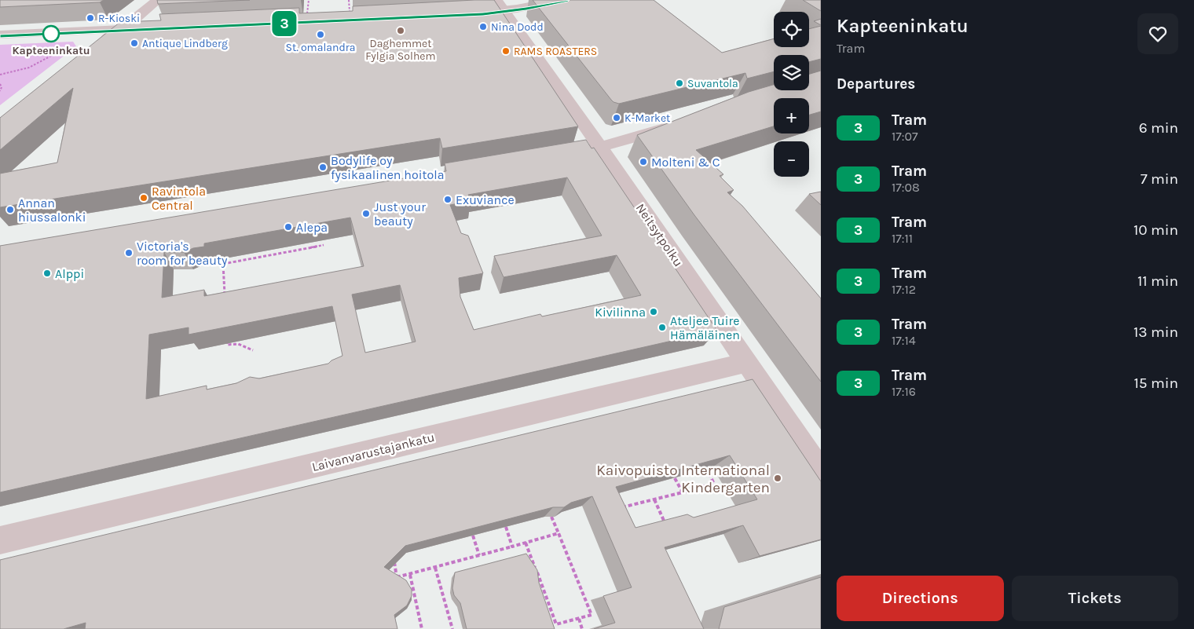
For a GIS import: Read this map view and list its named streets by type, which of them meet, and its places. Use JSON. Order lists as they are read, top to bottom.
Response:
{
  "streets": {
    "street": ["Neitsytpolku", "Laivanvarustajankatu"]
  },
  "crossings": [
    ["Neitsytpolku", "Laivanvarustajankatu"]
  ],
  "places": [
    "R-Kioski",
    "Nina Dodd",
    "Daghemmet Fylgia Solhem",
    "Kapteeninkatu",
    "St. omalandra",
    "Antique Lindberg",
    "RAMS ROASTERS",
    "Suvantola",
    "K-Market",
    "Molteni & C",
    "Bodylife oy fysikaalinen hoitola",
    "Ravintola Central",
    "Exuviance",
    "Annan hiussalonki",
    "Just your beauty",
    "Alepa",
    "Victoria's room for beauty",
    "Alppi",
    "Kivilinna",
    "Ateljee Tuire Hämäläinen",
    "Kaivopuisto International Kindergarten"
  ],
  "lines": ["tram line 3"],
  "page": {
    "on_map": "3",
    "heading": [
      ["Kapteeninkatu", "Tram"],
      "Departures"
    ],
    "map_buttons": ["+", "−"],
    "list": [
      {
        "mark": "3",
        "name": "Tram",
        "note": "17:07",
        "value": "6 min"
      },
      {
        "mark": "3",
        "name": "Tram",
        "note": "17:08",
        "value": "7 min"
      },
      {
        "mark": "3",
        "name": "Tram",
        "note": "17:11",
        "value": "10 min"
      },
      {
        "mark": "3",
        "name": "Tram",
        "note": "17:12",
        "value": "11 min"
      },
      {
        "mark": "3",
        "name": "Tram",
        "note": "17:14",
        "value": "13 min"
      },
      {
        "mark": "3",
        "name": "Tram",
        "note": "17:16",
        "value": "15 min"
      }
    ],
    "buttons": ["Directions", "Tickets"]
  }
}
